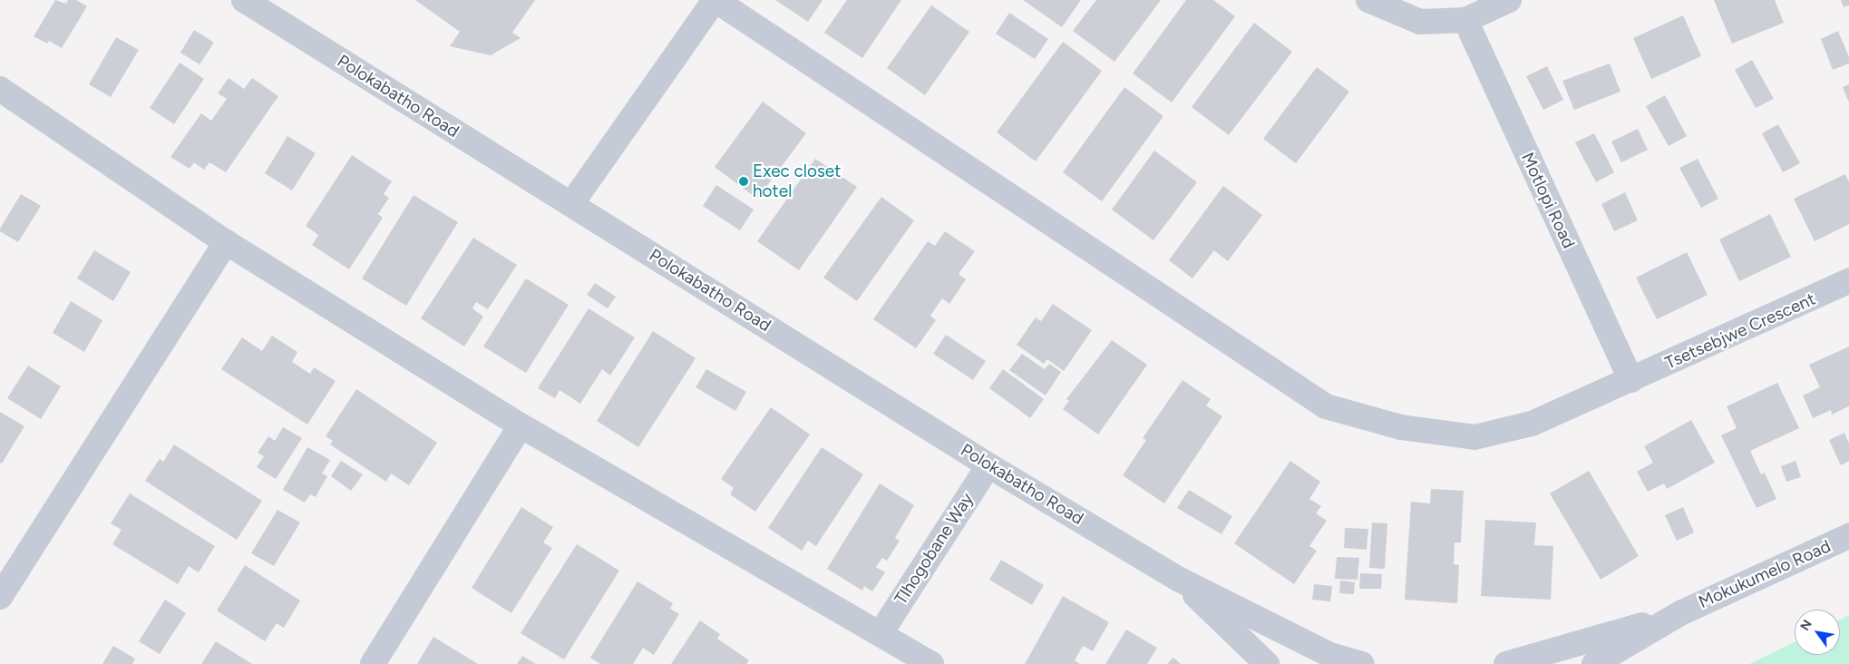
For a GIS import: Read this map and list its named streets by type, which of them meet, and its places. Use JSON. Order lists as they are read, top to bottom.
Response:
{
  "streets": {
    "street": [
      "Polokabatho Road",
      "Motlopi Road",
      "Tsetsebjwe Crescent",
      "Tlhogobane Way",
      "Mokukumelo Road"
    ]
  },
  "crossings": [
    ["Polokabatho Road", "Tlhogobane Way"],
    ["Motlopi Road", "Tsetsebjwe Crescent"]
  ],
  "places": ["Exec closet hotel"],
  "north": "top left"
}
